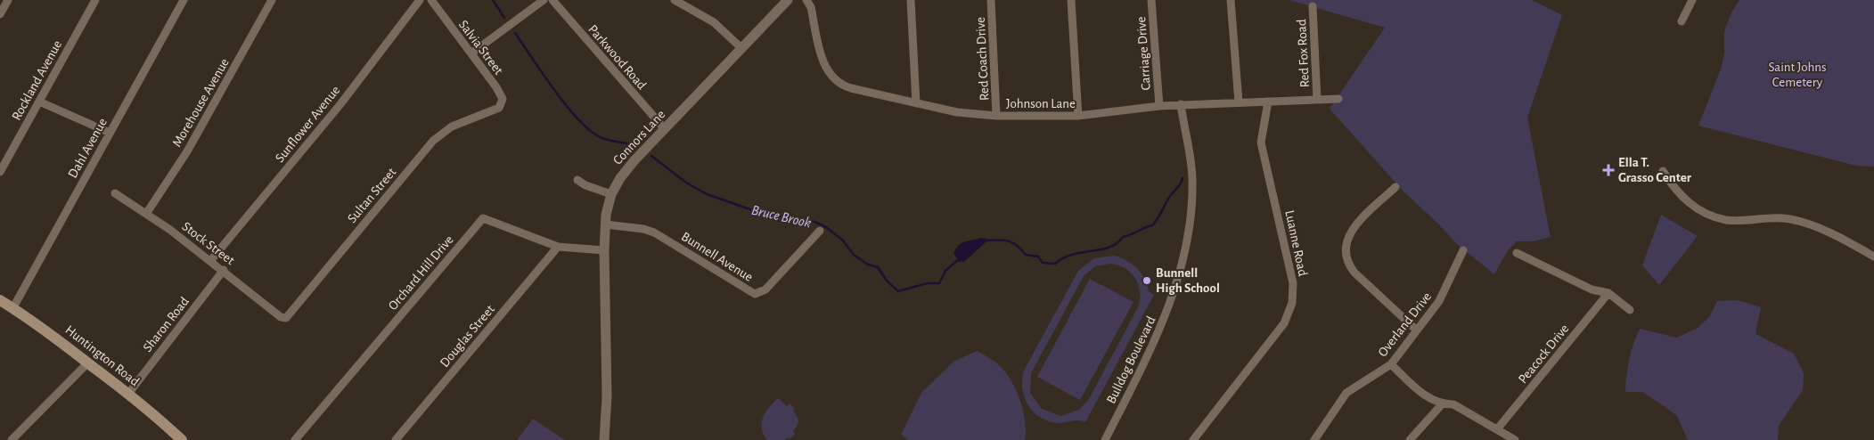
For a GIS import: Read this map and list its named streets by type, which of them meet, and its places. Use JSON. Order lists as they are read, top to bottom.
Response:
{
  "streets": {
    "main road": ["Huntington Road"],
    "street": [
      "Salvia Street",
      "Carriage Drive",
      "Red Fox Road",
      "Parkwood Road",
      "Red Coach Drive",
      "Rockland Avenue",
      "Morehouse Avenue",
      "Johnson Lane",
      "Sunflower Avenue",
      "Connors Lane",
      "Dahl Avenue",
      "Sultan Street",
      "Stock Street",
      "Luanne Road",
      "Bunnell Avenue",
      "Orchard Hill Drive",
      "Sharon Road",
      "Overland Drive",
      "Douglas Street",
      "Peacock Drive",
      "Bulldog Boulevard"
    ]
  },
  "crossings": [
    ["Salvia Street", "Sultan Street"],
    ["Carriage Drive", "Johnson Lane"],
    ["Red Fox Road", "Johnson Lane"],
    ["Parkwood Road", "Connors Lane"],
    ["Red Coach Drive", "Johnson Lane"],
    ["Morehouse Avenue", "Stock Street"],
    ["Johnson Lane", "Luanne Road"],
    ["Johnson Lane", "Bulldog Boulevard"],
    ["Sunflower Avenue", "Stock Street"],
    ["Connors Lane", "Bunnell Avenue"],
    ["Connors Lane", "Orchard Hill Drive"],
    ["Dahl Avenue", "Huntington Road"],
    ["Sultan Street", "Stock Street"],
    ["Stock Street", "Sharon Road"],
    ["Orchard Hill Drive", "Douglas Street"],
    ["Sharon Road", "Huntington Road"]
  ],
  "water": ["Bruce Brook"],
  "parks": ["Saint Johns Cemetery"],
  "places": {
    "health": ["Ella T. Grasso Center"],
    "other": ["Bunnell High School"]
  }
}
